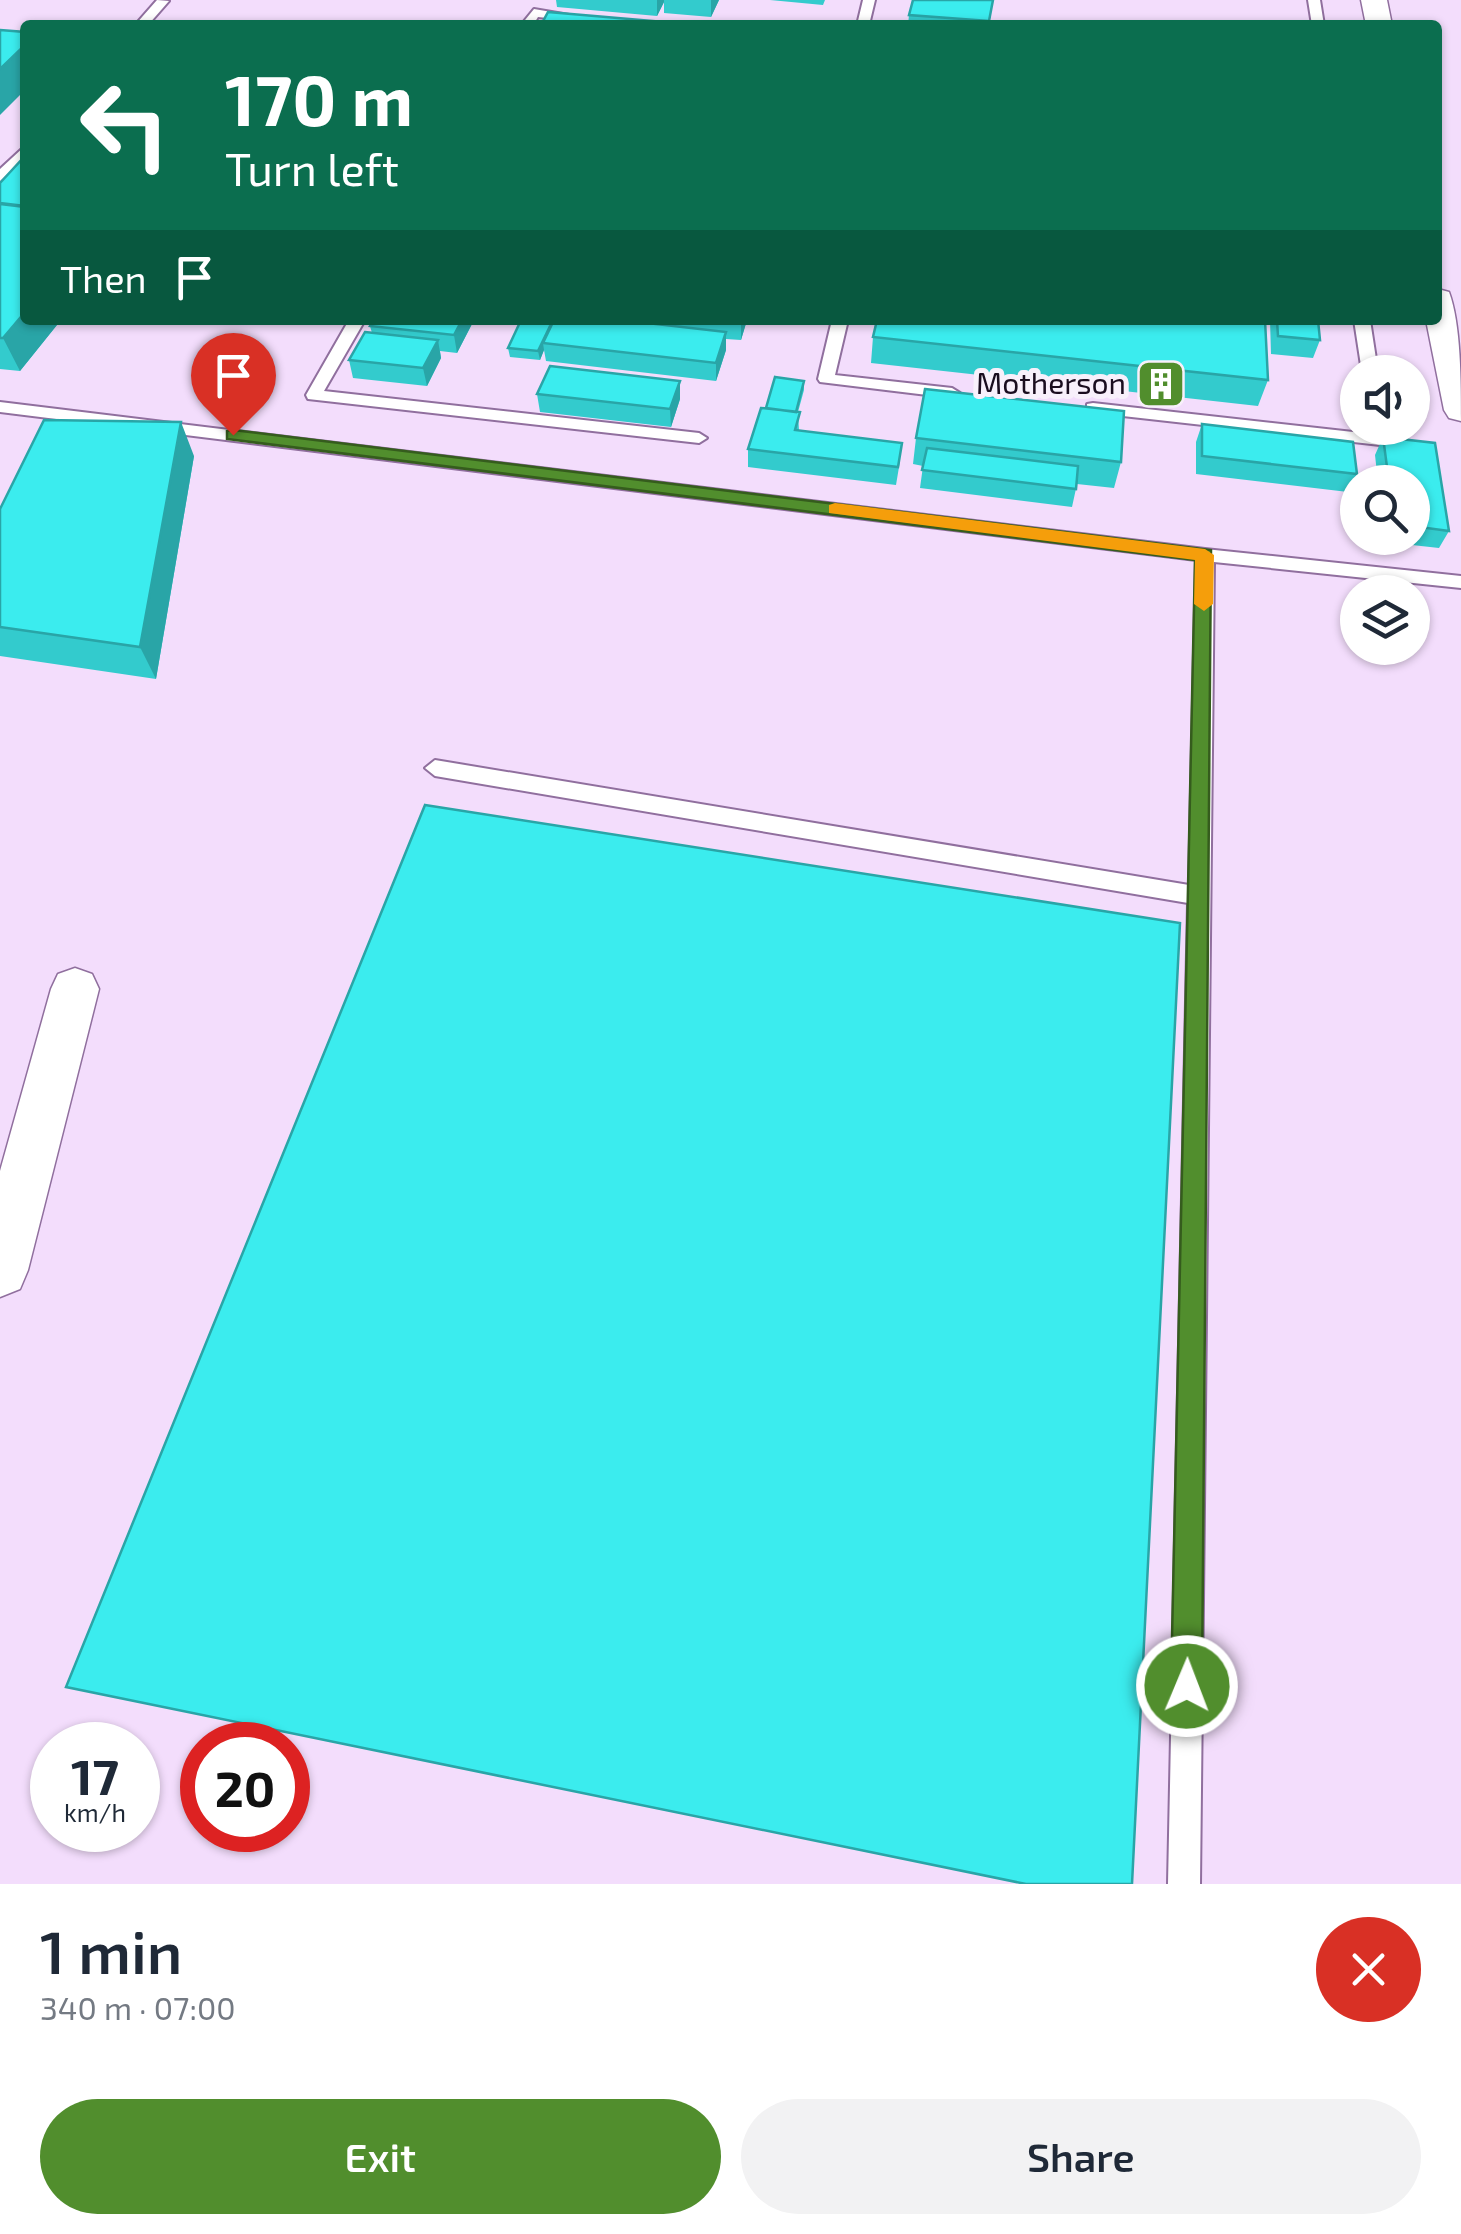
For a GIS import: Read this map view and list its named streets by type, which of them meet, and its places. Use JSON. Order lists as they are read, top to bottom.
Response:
{
  "places": {
    "building": ["Motherson"]
  },
  "page": {
    "turn": ["170 m", "Turn left"],
    "then": "Then",
    "speed": "17 km/h",
    "limit": "20",
    "heading": ["1 min", "340 m · 07:00"],
    "buttons": ["Exit", "Share"]
  }
}
